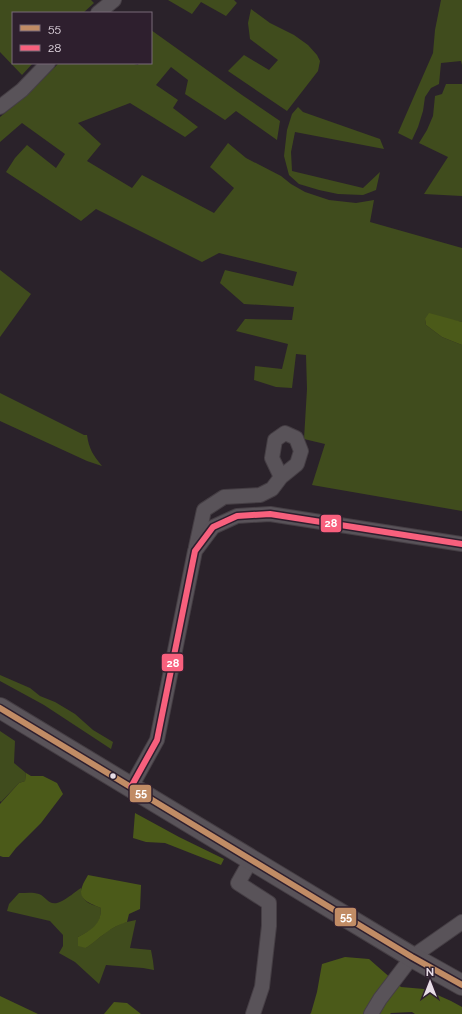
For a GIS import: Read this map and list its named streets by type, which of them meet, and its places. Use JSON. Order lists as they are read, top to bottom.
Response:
{
  "lines": ["transit line 28", "transit line 55"],
  "legend": ["55", "28"],
  "north": "top"
}
